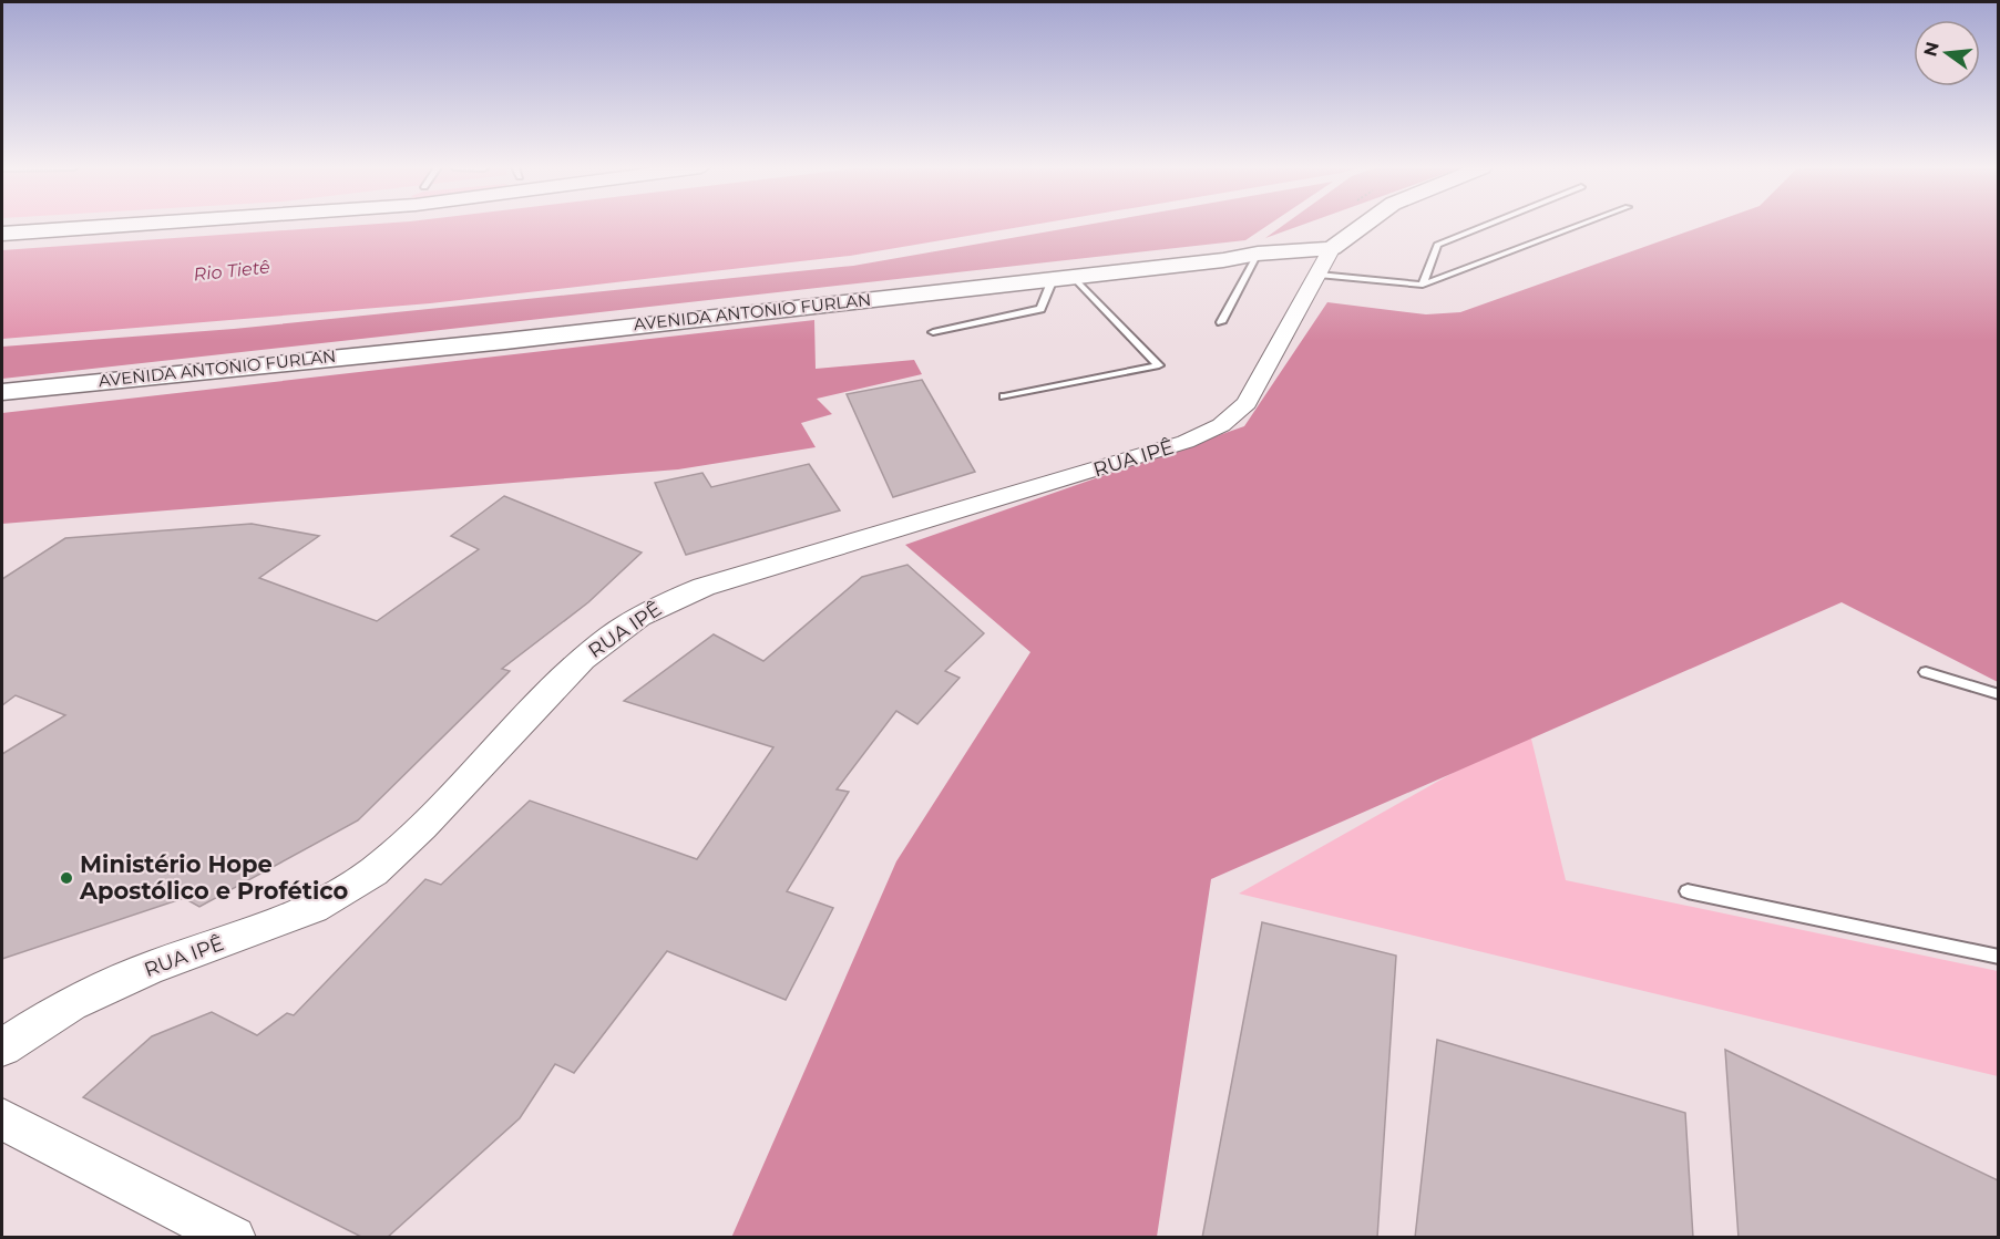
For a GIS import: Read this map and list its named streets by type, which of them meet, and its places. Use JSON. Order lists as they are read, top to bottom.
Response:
{
  "streets": {
    "main road": ["AVENIDA ANTONIO FURLAN"],
    "street": ["RUA IPÊ"]
  },
  "crossings": [
    ["AVENIDA ANTONIO FURLAN", "RUA IPÊ"]
  ],
  "water": ["Rio Tietê"],
  "places": ["Ministério Hope Apostólico e Profético"],
  "north": "left"
}
